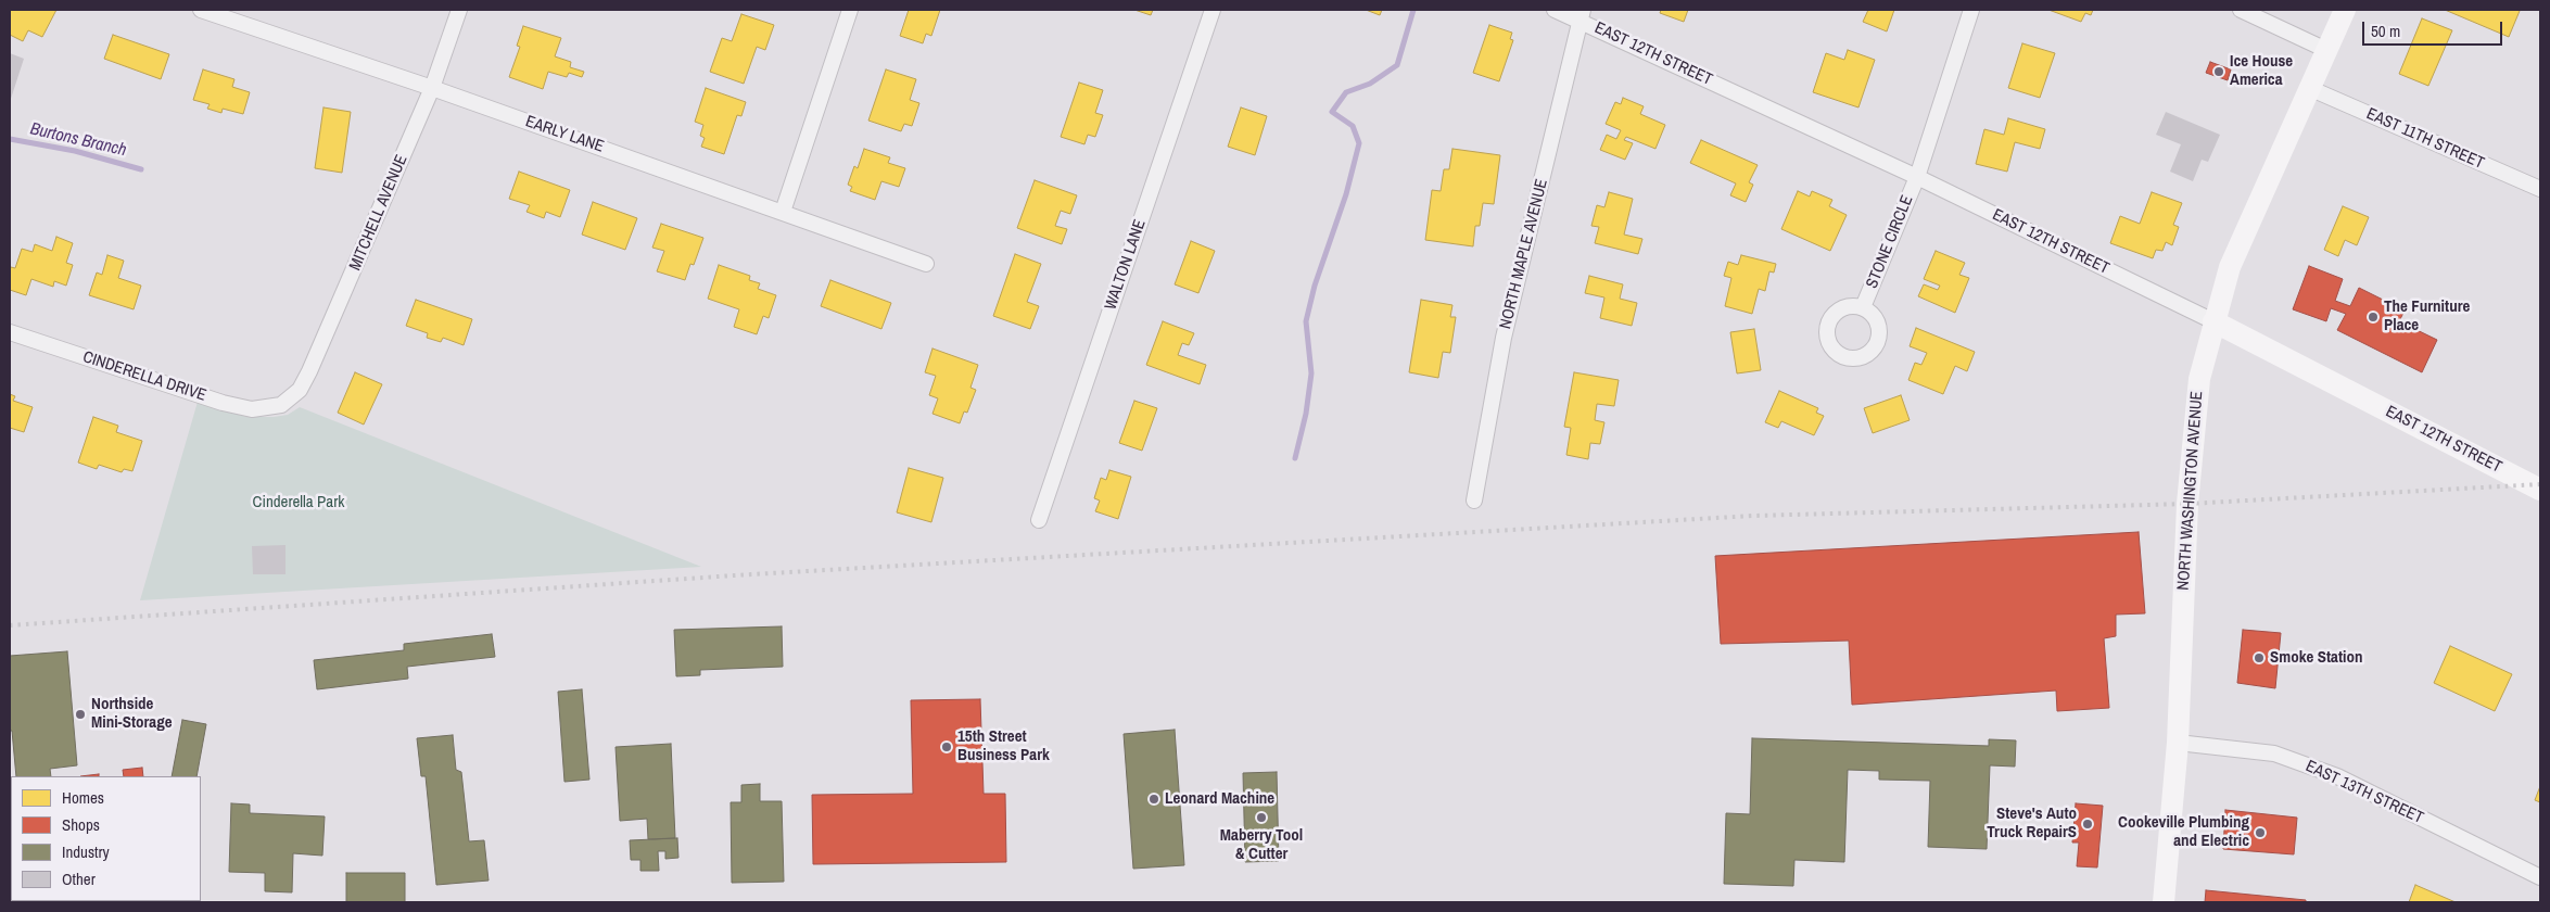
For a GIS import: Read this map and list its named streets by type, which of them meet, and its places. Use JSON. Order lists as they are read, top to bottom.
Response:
{
  "streets": {
    "main road": ["EAST 12TH STREET", "NORTH WASHINGTON AVENUE"],
    "street": [
      "EARLY LANE",
      "EAST 11TH STREET",
      "MITCHELL AVENUE",
      "STONE CIRCLE",
      "NORTH MAPLE AVENUE",
      "WALTON LANE",
      "CINDERELLA DRIVE",
      "EAST 13TH STREET"
    ]
  },
  "crossings": [
    ["EAST 12TH STREET", "STONE CIRCLE"],
    ["EAST 12TH STREET", "NORTH MAPLE AVENUE"],
    ["EAST 12TH STREET", "NORTH WASHINGTON AVENUE"],
    ["EARLY LANE", "MITCHELL AVENUE"],
    ["EAST 11TH STREET", "NORTH WASHINGTON AVENUE"],
    ["MITCHELL AVENUE", "CINDERELLA DRIVE"],
    ["NORTH WASHINGTON AVENUE", "EAST 13TH STREET"]
  ],
  "water": ["Burtons Branch"],
  "parks": ["Cinderella Park"],
  "places": [
    "Ice House America",
    "The Furniture Place",
    "Smoke Station",
    "Northside Mini-Storage",
    "15th Street Business Park",
    "Leonard Machine",
    "Maberry Tool & Cutter",
    "Steve's Auto Truck RepairS",
    "Cookeville Plumbing and Electric"
  ],
  "legend": [
    "Homes",
    "Shops",
    "Industry",
    "Other"
  ],
  "scale_bar": "50 m"
}
